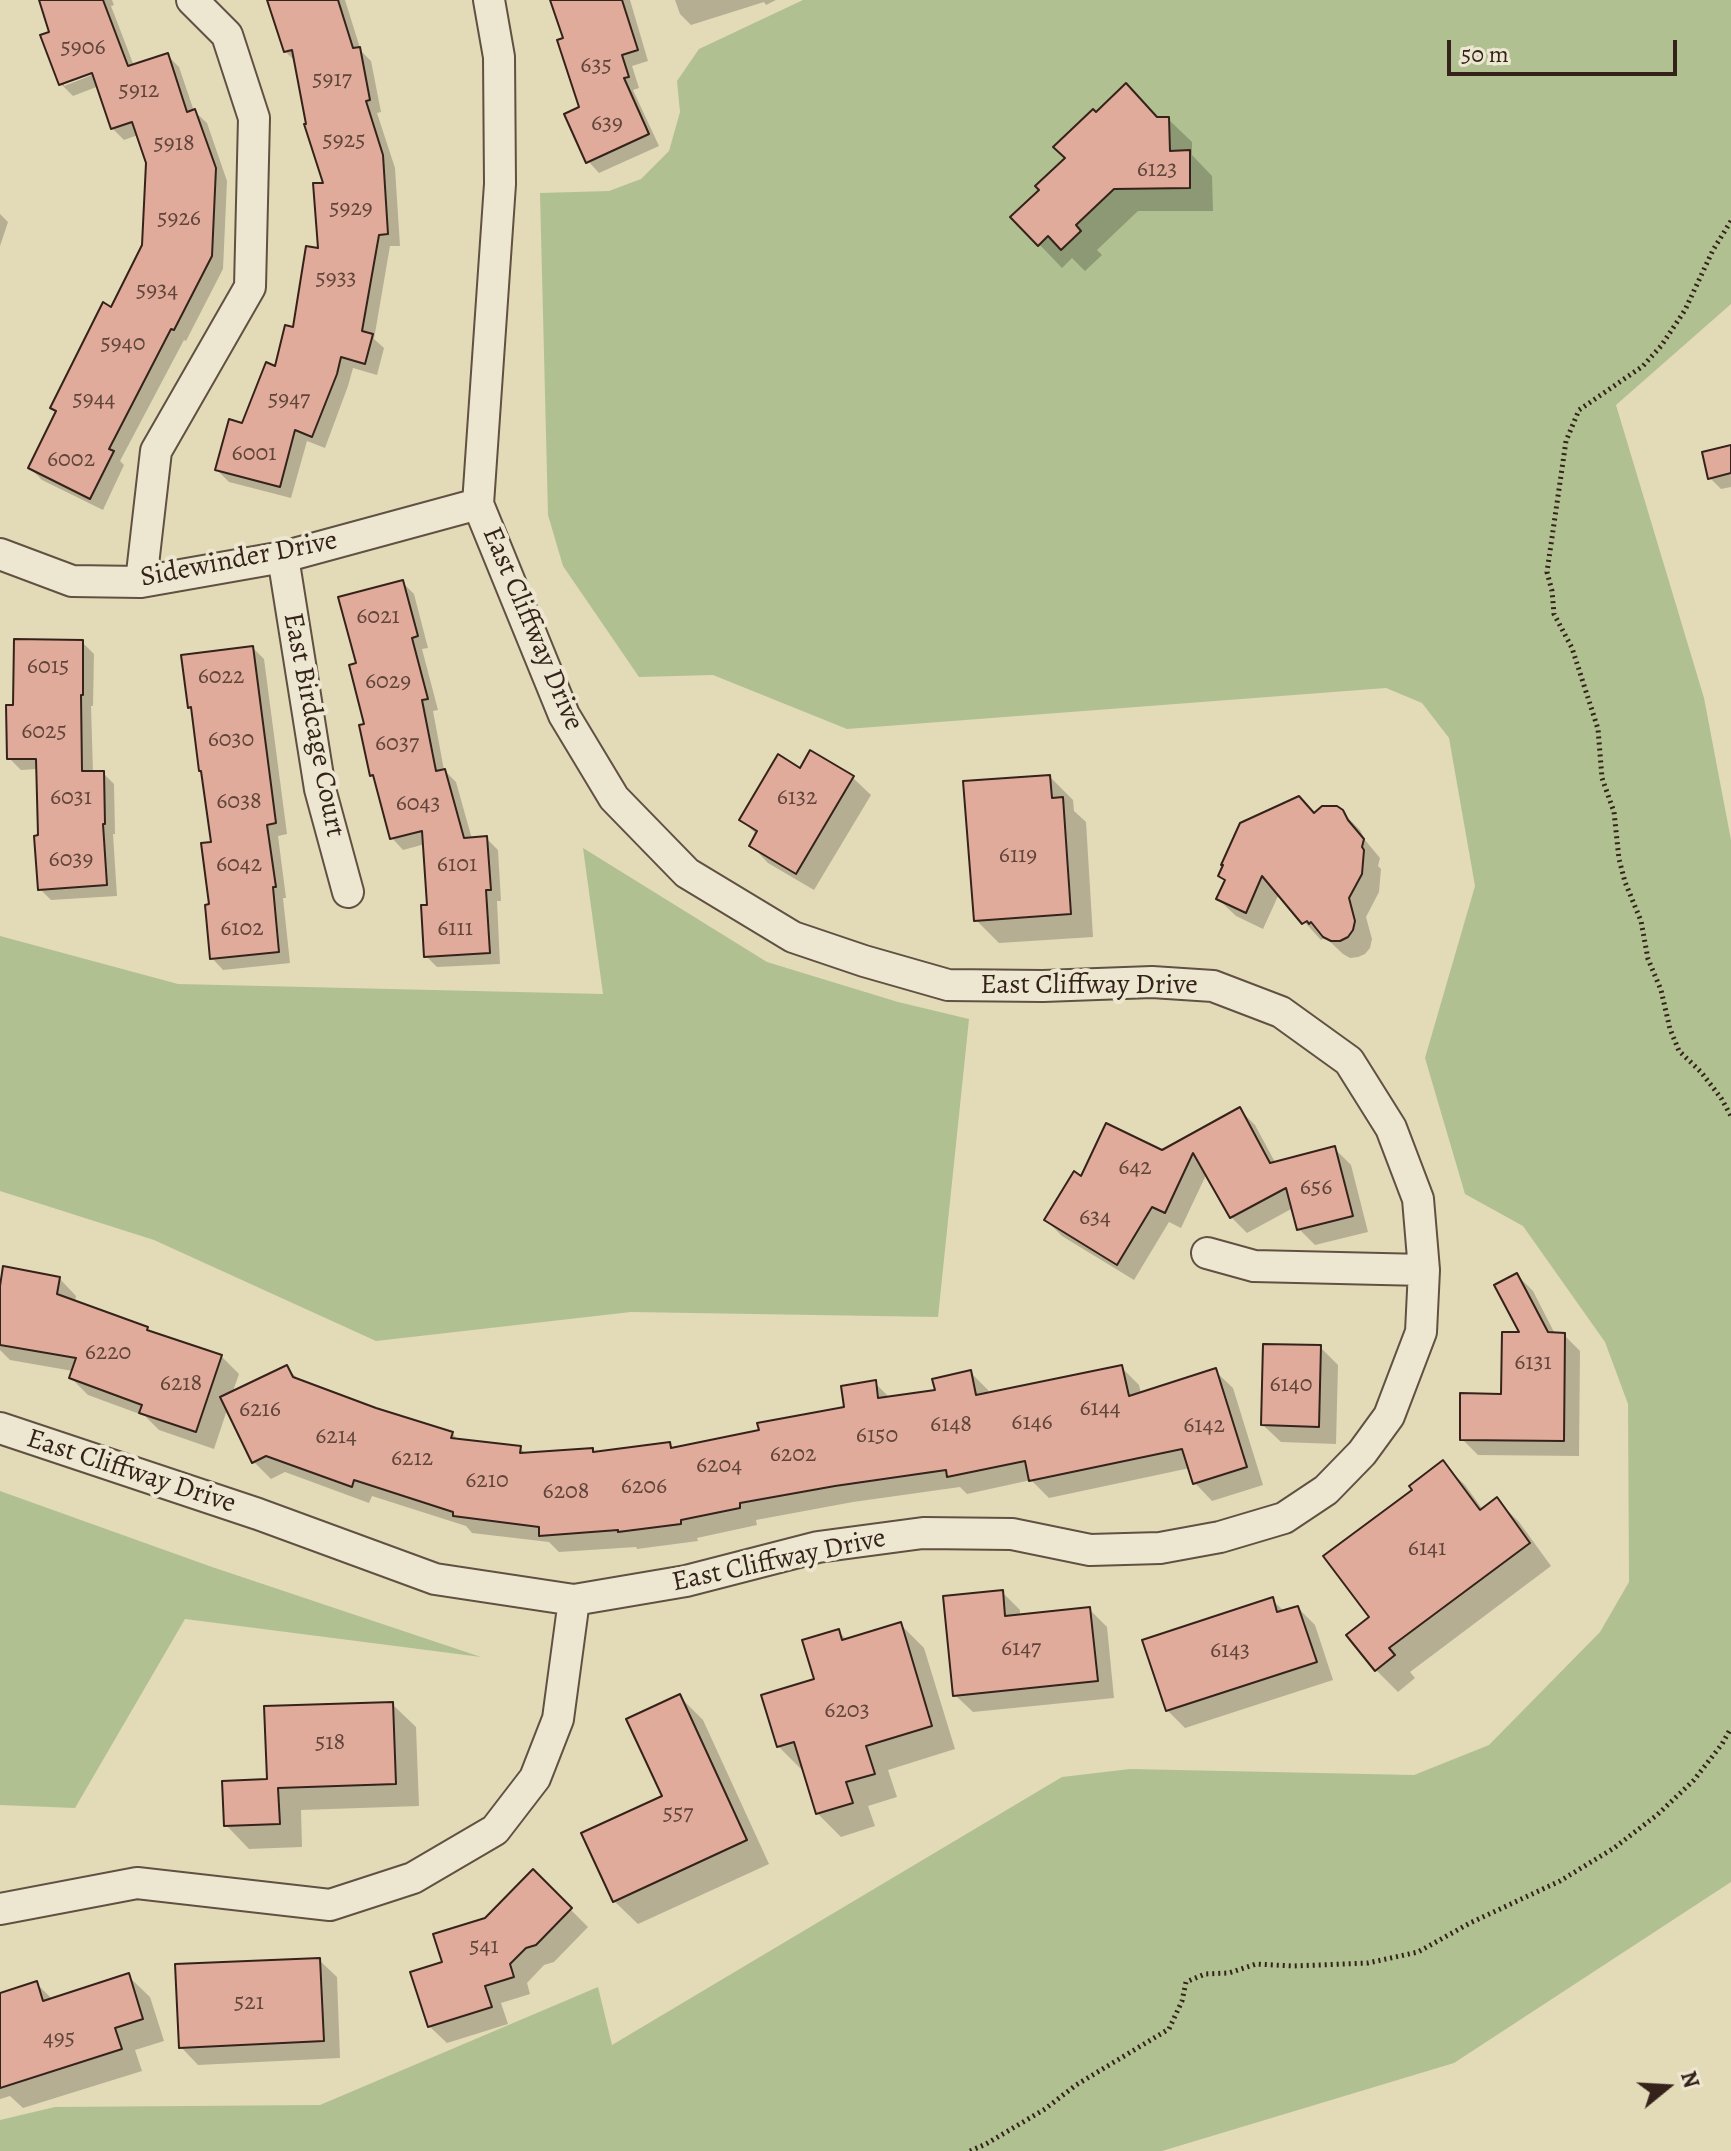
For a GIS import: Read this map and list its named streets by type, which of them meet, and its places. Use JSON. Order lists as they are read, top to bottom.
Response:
{
  "streets": {
    "street": ["Sidewinder Drive", "East Cliffway Drive", "East Birdcage Court"]
  },
  "crossings": [
    ["Sidewinder Drive", "East Cliffway Drive"],
    ["Sidewinder Drive", "East Birdcage Court"]
  ],
  "house_numbers": [
    "5906",
    "635",
    "5917",
    "5912",
    "639",
    "5925",
    "5918",
    "6123",
    "5929",
    "5926",
    "5933",
    "5934",
    "5940",
    "5944",
    "5947",
    "6001",
    "6002",
    "6021",
    "6015",
    "6022",
    "6029",
    "6025",
    "6030",
    "6037",
    "6031",
    "6132",
    "6038",
    "6043",
    "6119",
    "6039",
    "6042",
    "6101",
    "6102",
    "6111",
    "642",
    "656",
    "634",
    "6220",
    "6131",
    "6218",
    "6140",
    "6144",
    "6216",
    "6146",
    "6148",
    "6142",
    "6150",
    "6214",
    "6202",
    "6212",
    "6204",
    "6210",
    "6206",
    "6208",
    "6141",
    "6147",
    "6143",
    "6203",
    "518",
    "557",
    "541",
    "521",
    "495"
  ],
  "scale_bar": "50 m",
  "north": "right"
}
